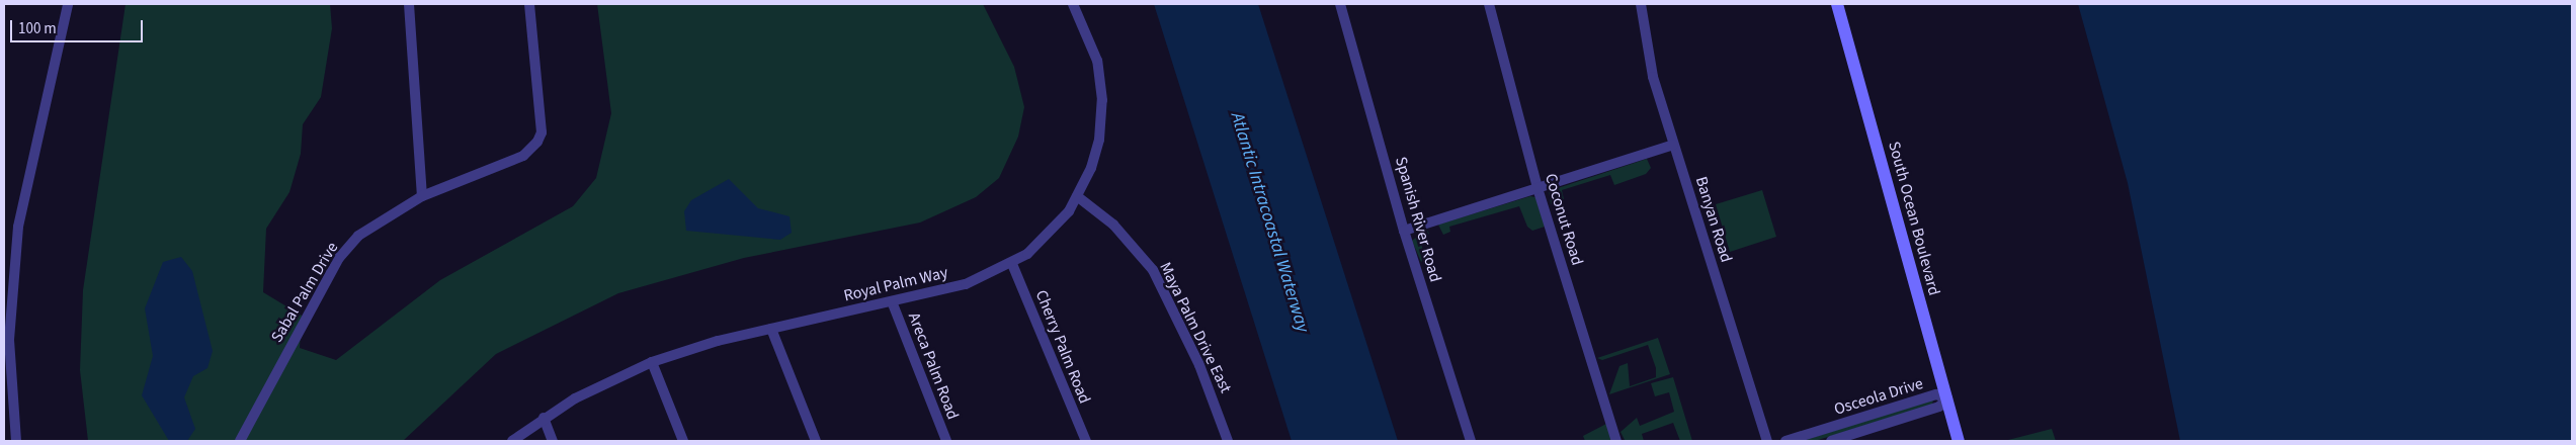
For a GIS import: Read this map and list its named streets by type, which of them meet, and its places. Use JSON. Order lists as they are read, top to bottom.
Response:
{
  "streets": {
    "main road": ["South Ocean Boulevard"],
    "street": [
      "Spanish River Road",
      "Coconut Road",
      "Banyan Road",
      "Royal Palm Way",
      "Sabal Palm Drive",
      "Maya Palm Drive East",
      "Cherry Palm Road",
      "Areca Palm Road",
      "Osceola Drive"
    ]
  },
  "crossings": [
    ["South Ocean Boulevard", "Osceola Drive"],
    ["Royal Palm Way", "Maya Palm Drive East"],
    ["Royal Palm Way", "Cherry Palm Road"],
    ["Royal Palm Way", "Areca Palm Road"]
  ],
  "water": ["Atlantic Intracoastal Waterway"],
  "scale_bar": "100 m"
}
